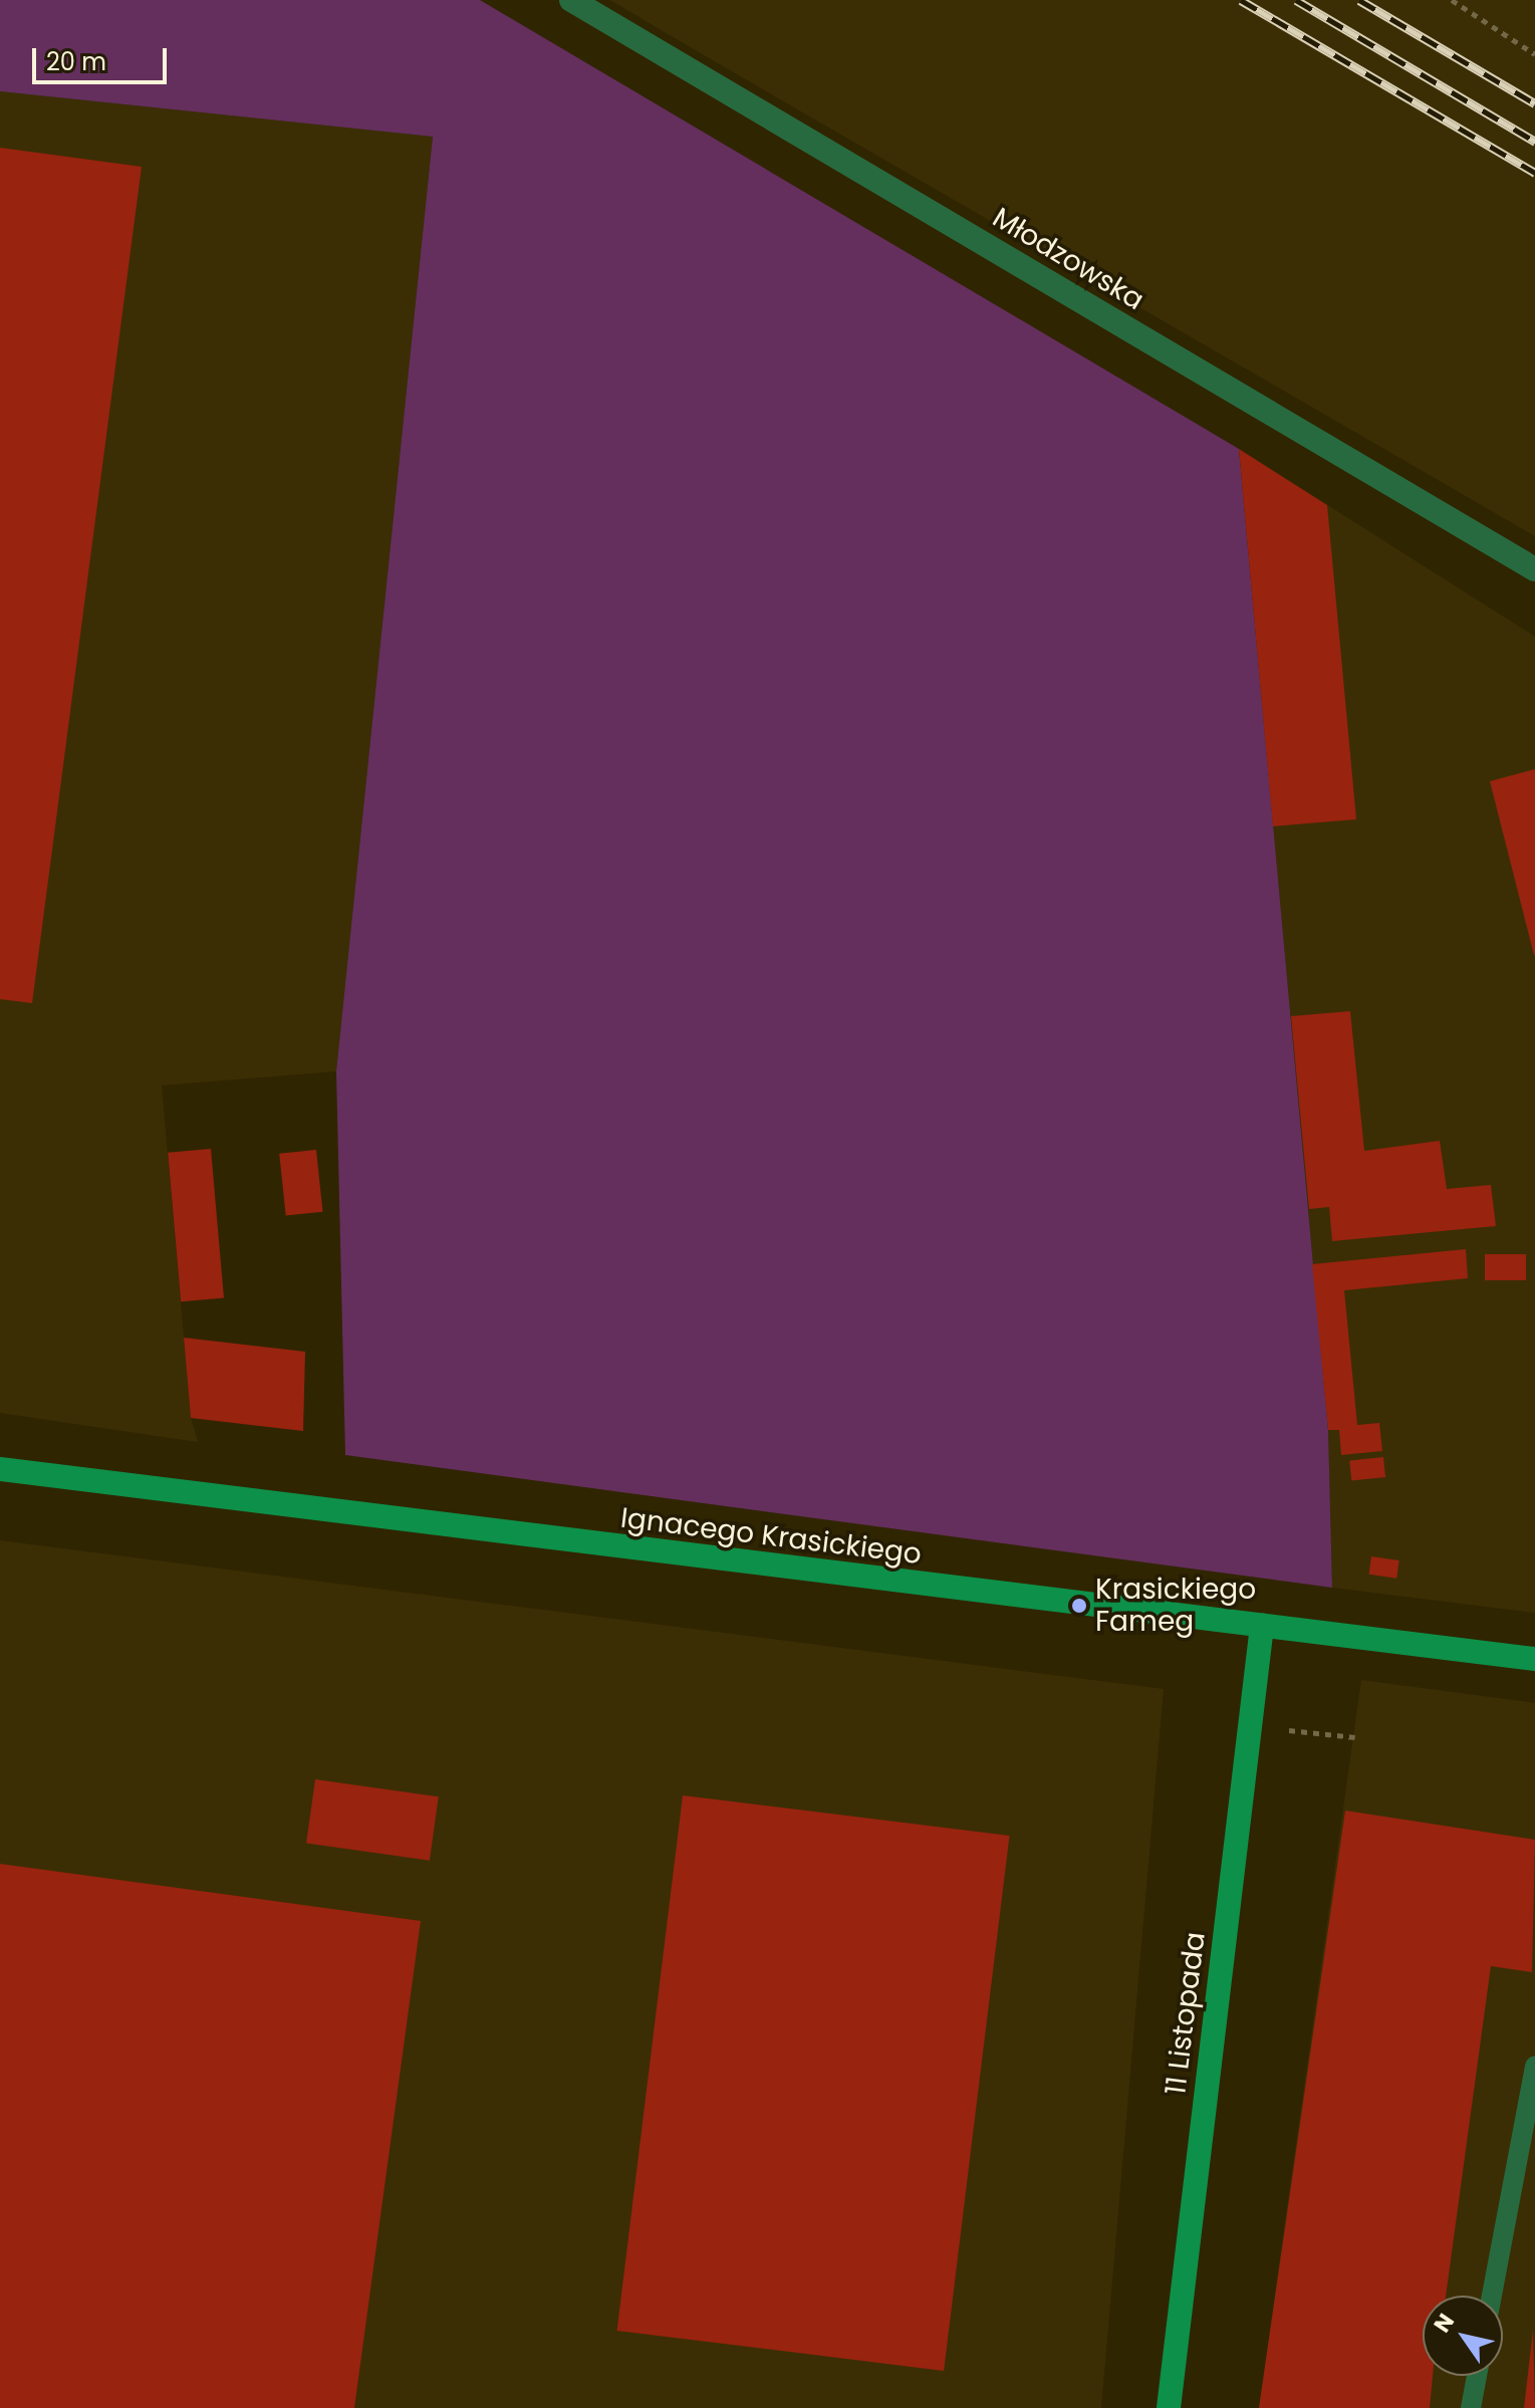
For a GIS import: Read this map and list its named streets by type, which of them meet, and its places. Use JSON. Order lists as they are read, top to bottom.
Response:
{
  "streets": {
    "street": ["Młodzowska", "Ignacego Krasickiego", "11 Listopada"]
  },
  "crossings": [
    ["Ignacego Krasickiego", "11 Listopada"]
  ],
  "places": ["Krasickiego Fameg"],
  "scale_bar": "20 m",
  "north": "top left"
}
